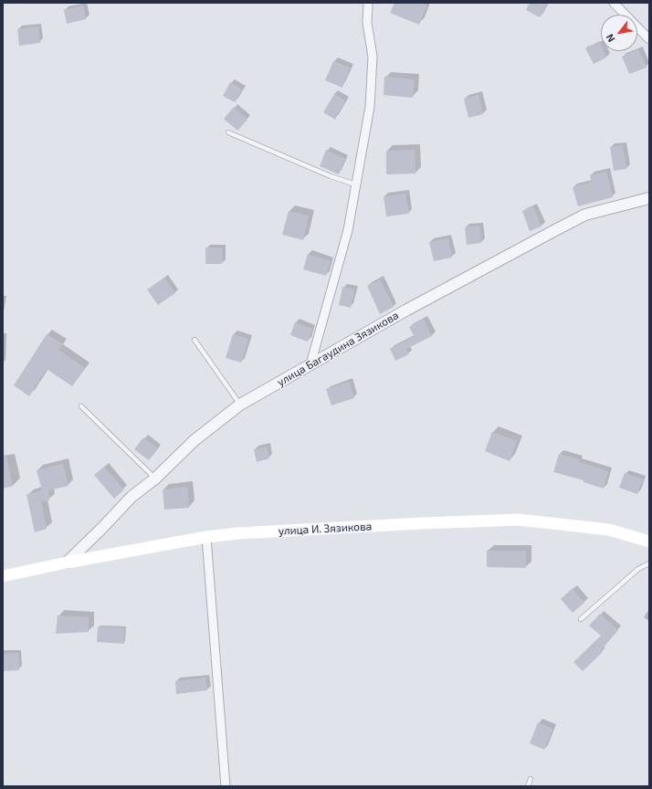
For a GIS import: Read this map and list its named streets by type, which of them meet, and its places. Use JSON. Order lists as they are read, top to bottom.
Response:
{
  "streets": {
    "main road": ["улица И. Зязикова"],
    "street": ["улица Багаудина Зязикова"]
  },
  "crossings": [
    ["улица Багаудина Зязикова", "улица И. Зязикова"]
  ],
  "north": "bottom left"
}
